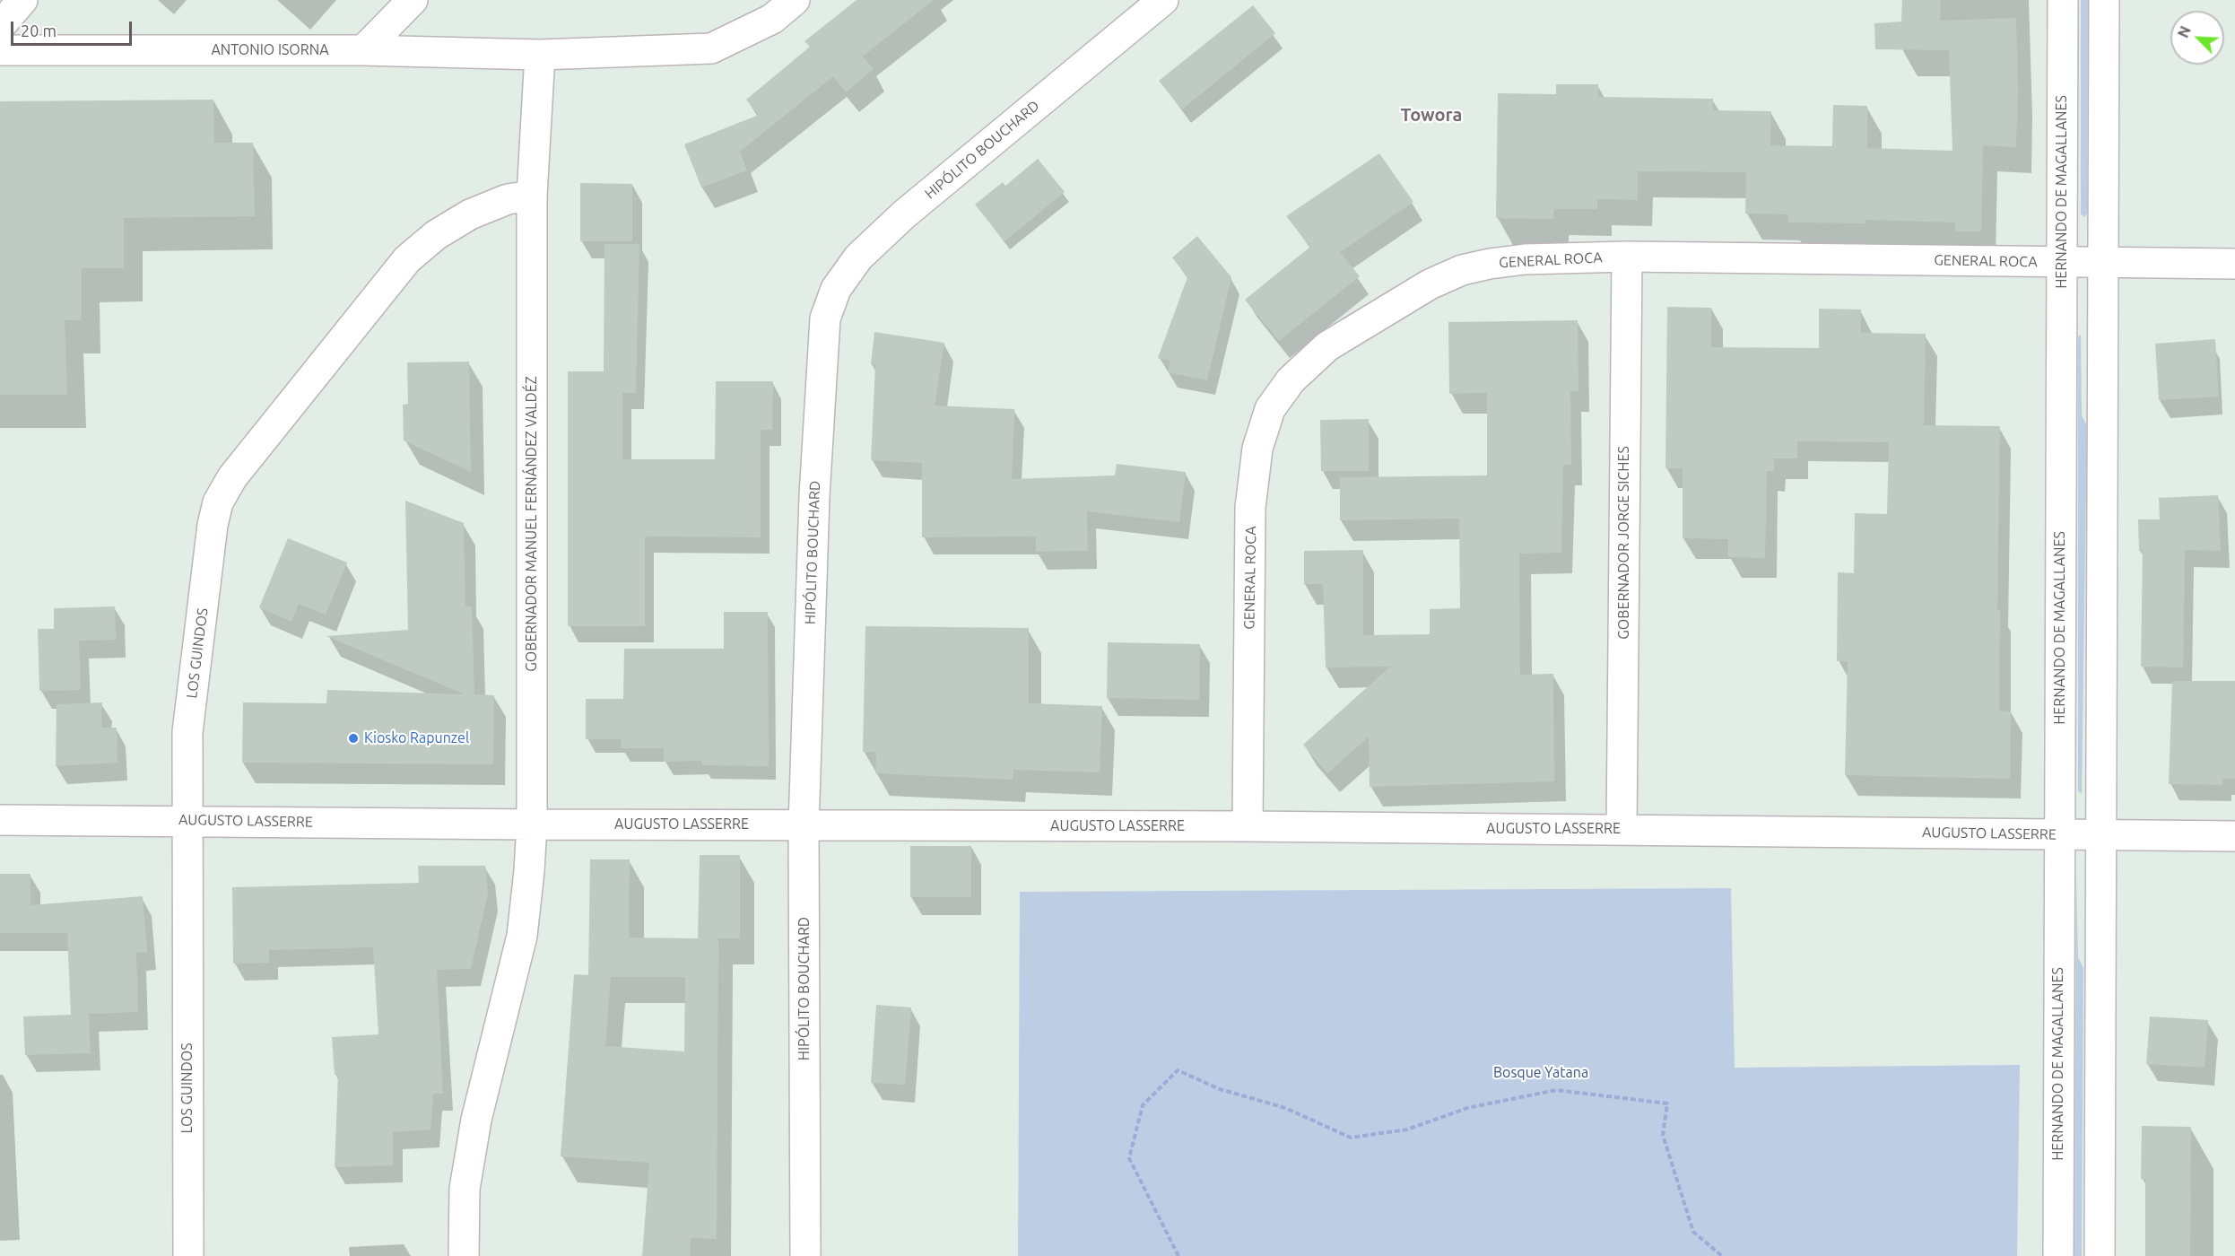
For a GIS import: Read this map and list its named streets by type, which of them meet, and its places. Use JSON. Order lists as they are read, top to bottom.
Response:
{
  "streets": {
    "street": [
      "ANTONIO ISORNA",
      "HIPÓLITO BOUCHARD",
      "HERNANDO DE MAGALLANES",
      "GENERAL ROCA",
      "GOBERNADOR MANUEL FERNÁNDEZ VALDÉZ",
      "GOBERNADOR JORGE SICHES",
      "LOS GUINDOS",
      "AUGUSTO LASSERRE"
    ]
  },
  "crossings": [
    ["ANTONIO ISORNA", "GOBERNADOR MANUEL FERNÁNDEZ VALDÉZ"],
    ["HIPÓLITO BOUCHARD", "AUGUSTO LASSERRE"],
    ["HERNANDO DE MAGALLANES", "GENERAL ROCA"],
    ["HERNANDO DE MAGALLANES", "AUGUSTO LASSERRE"],
    ["GENERAL ROCA", "GOBERNADOR JORGE SICHES"],
    ["GENERAL ROCA", "AUGUSTO LASSERRE"],
    ["GOBERNADOR MANUEL FERNÁNDEZ VALDÉZ", "LOS GUINDOS"],
    ["GOBERNADOR MANUEL FERNÁNDEZ VALDÉZ", "AUGUSTO LASSERRE"],
    ["GOBERNADOR JORGE SICHES", "AUGUSTO LASSERRE"],
    ["LOS GUINDOS", "AUGUSTO LASSERRE"]
  ],
  "districts": ["Towora"],
  "parks": ["Bosque Yatana"],
  "places": ["Kiosko Rapunzel"],
  "scale_bar": "20 m",
  "north": "top left"
}
